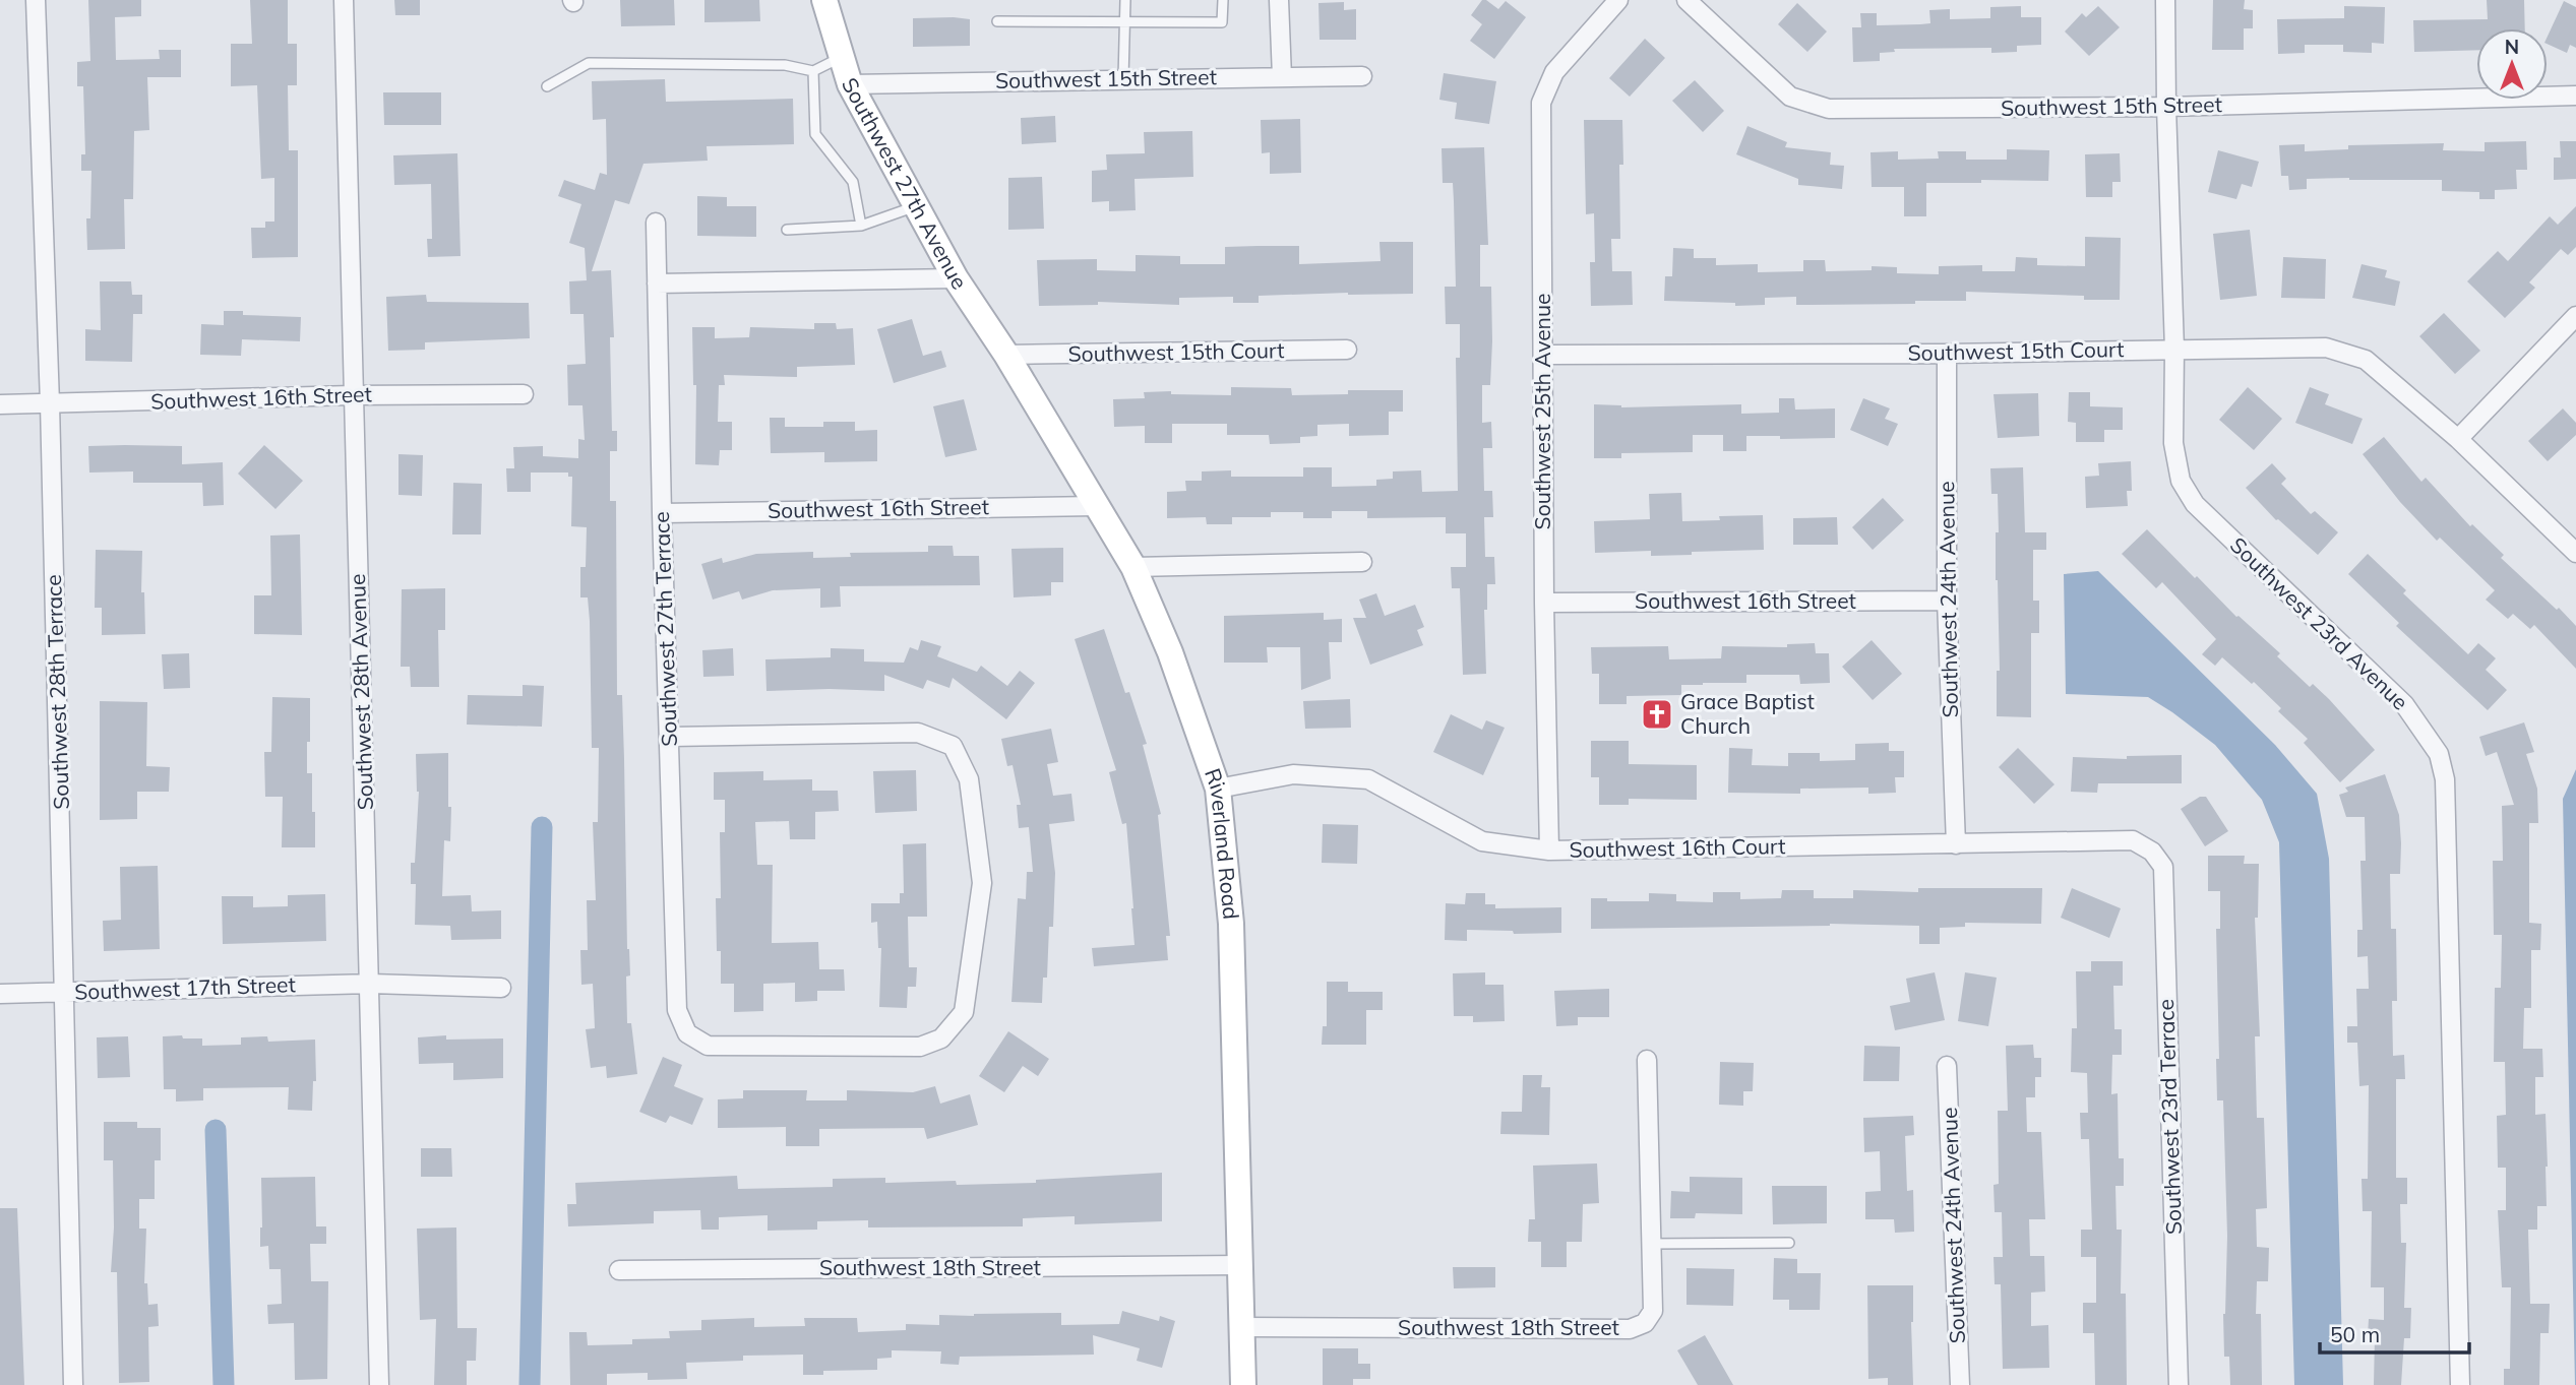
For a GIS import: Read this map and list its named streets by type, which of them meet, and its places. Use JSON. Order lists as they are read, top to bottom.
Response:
{
  "streets": {
    "street": [
      "Southwest 15th Street",
      "Southwest 27th Avenue",
      "Southwest 15th Court",
      "Southwest 16th Street",
      "Southwest 25th Avenue",
      "Southwest 24th Avenue",
      "Southwest 23rd Avenue",
      "Southwest 27th Terrace",
      "Southwest 28th Terrace",
      "Southwest 28th Avenue",
      "Riverland Road",
      "Southwest 16th Court",
      "Southwest 17th Street",
      "Southwest 23rd Terrace",
      "Southwest 18th Street"
    ]
  },
  "crossings": [
    ["Southwest 15th Street", "Southwest 27th Avenue"],
    ["Southwest 15th Street", "Southwest 23rd Avenue"],
    ["Southwest 27th Avenue", "Southwest 15th Court"],
    ["Southwest 27th Avenue", "Riverland Road"],
    ["Southwest 15th Court", "Southwest 25th Avenue"],
    ["Southwest 15th Court", "Southwest 24th Avenue"],
    ["Southwest 15th Court", "Southwest 23rd Avenue"],
    ["Southwest 15th Court", "Riverland Road"],
    ["Southwest 16th Street", "Southwest 25th Avenue"],
    ["Southwest 16th Street", "Southwest 24th Avenue"],
    ["Southwest 16th Street", "Southwest 27th Terrace"],
    ["Southwest 16th Street", "Southwest 28th Terrace"],
    ["Southwest 16th Street", "Southwest 28th Avenue"],
    ["Southwest 16th Street", "Riverland Road"],
    ["Southwest 25th Avenue", "Southwest 16th Court"],
    ["Southwest 24th Avenue", "Southwest 16th Court"],
    ["Southwest 28th Terrace", "Southwest 17th Street"],
    ["Southwest 28th Avenue", "Southwest 17th Street"],
    ["Riverland Road", "Southwest 16th Court"],
    ["Riverland Road", "Southwest 18th Street"],
    ["Southwest 16th Court", "Southwest 23rd Terrace"]
  ],
  "places": {
    "church": ["Grace Baptist Church"]
  },
  "scale_bar": "50 m",
  "north": "top"
}
